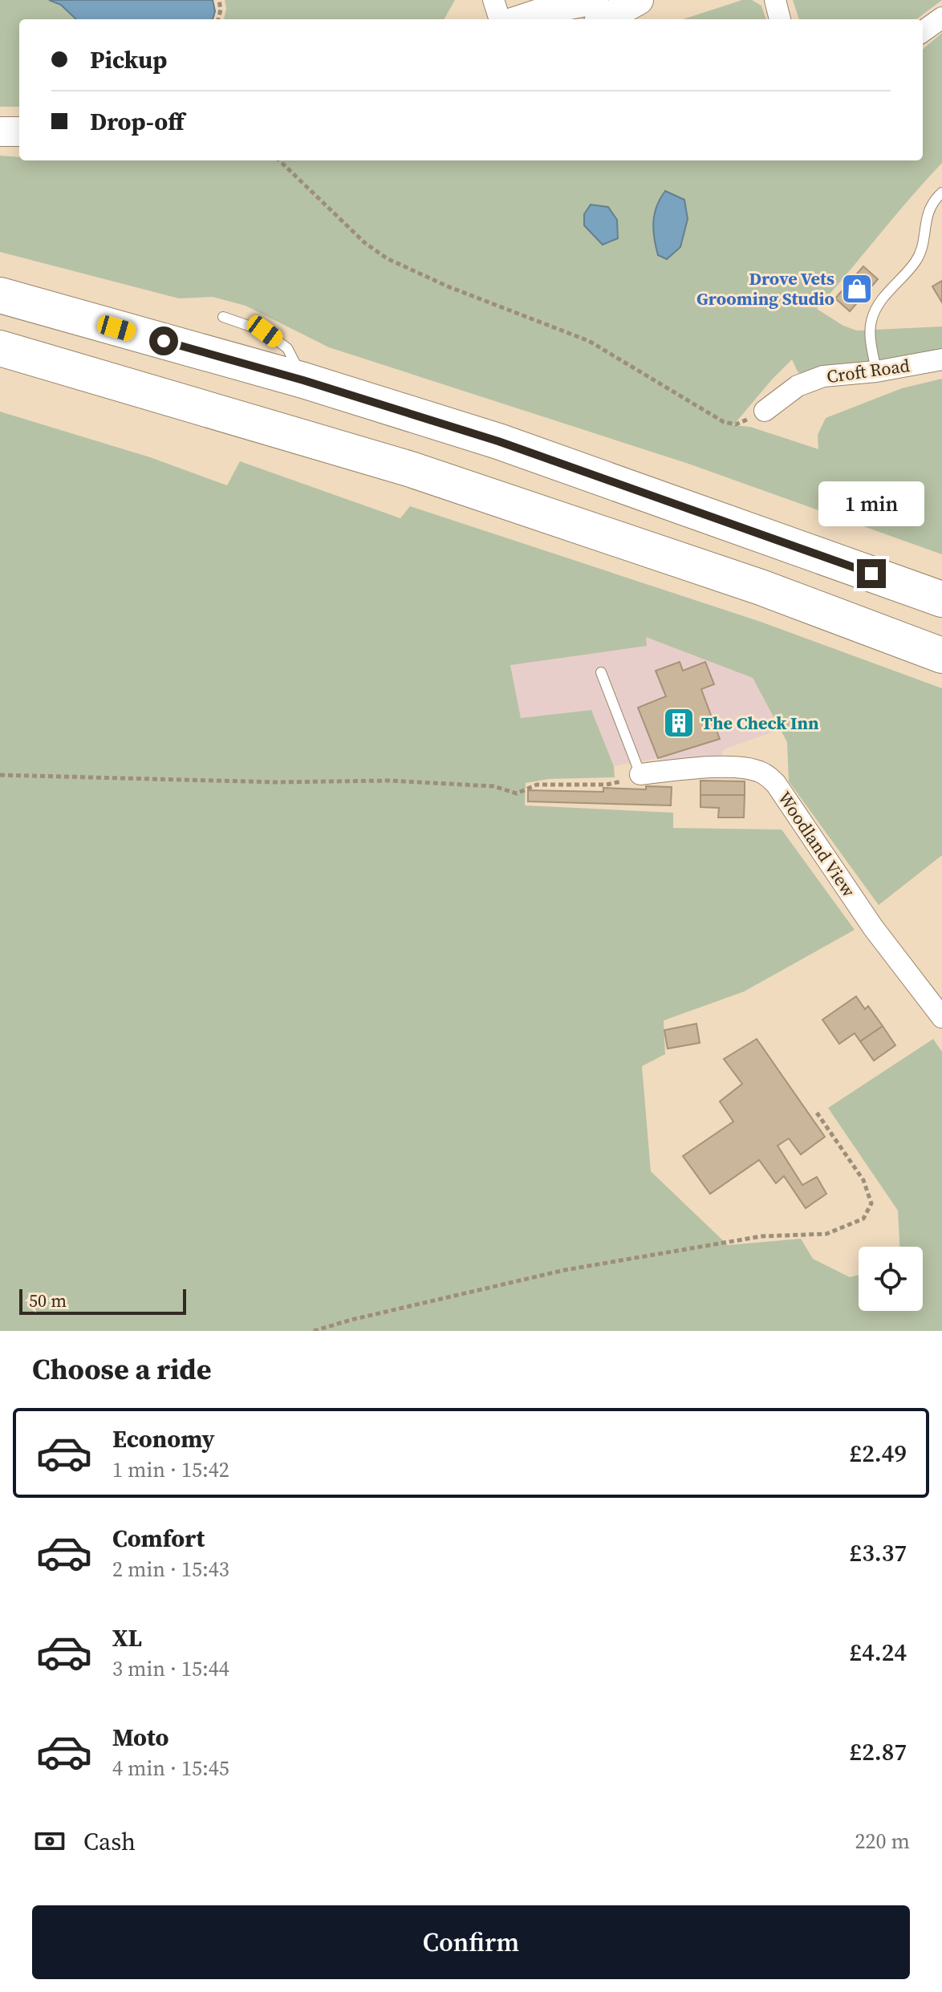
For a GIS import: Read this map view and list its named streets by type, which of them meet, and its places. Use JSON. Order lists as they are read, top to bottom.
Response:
{
  "streets": {
    "street": ["Croft Road", "Woodland View"]
  },
  "places": {
    "shop": ["Drove Vets Grooming Studio"],
    "building": ["The Check Inn"]
  },
  "scale_bar": "50 m",
  "page": {
    "banner": ["Pickup", "Drop-off"],
    "bubble": "1 min",
    "scale": "50 m",
    "heading": "Choose a ride",
    "list": [
      {
        "name": "Economy",
        "note": "1 min · 15:42",
        "value": "£2.49"
      },
      {
        "name": "Comfort",
        "note": "2 min · 15:43",
        "value": "£3.37"
      },
      {
        "name": "XL",
        "note": "3 min · 15:44",
        "value": "£4.24"
      },
      {
        "name": "Moto",
        "note": "4 min · 15:45",
        "value": "£2.87"
      }
    ],
    "pay": ["Cash", "220 m"],
    "buttons": "Confirm"
  }
}
